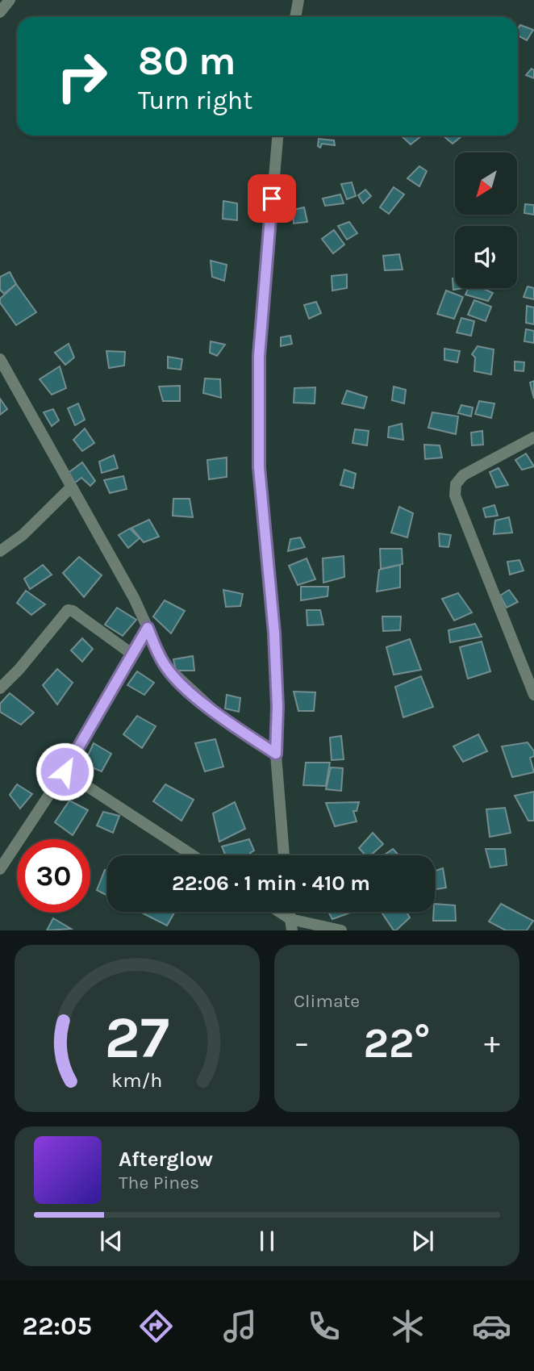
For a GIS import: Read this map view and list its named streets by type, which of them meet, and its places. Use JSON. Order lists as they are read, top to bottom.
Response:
{
  "north": "bottom left",
  "page": {
    "turn": ["80 m", "Turn right"],
    "limit": "30",
    "trip": "22:06 · 1 min · 410 m",
    "tile": "Climate",
    "heat": ["−", "22°", "+"],
    "song": ["Afterglow", "The Pines"],
    "tabs": "22:05",
    "gauge": ["27", "km/h"]
  }
}
